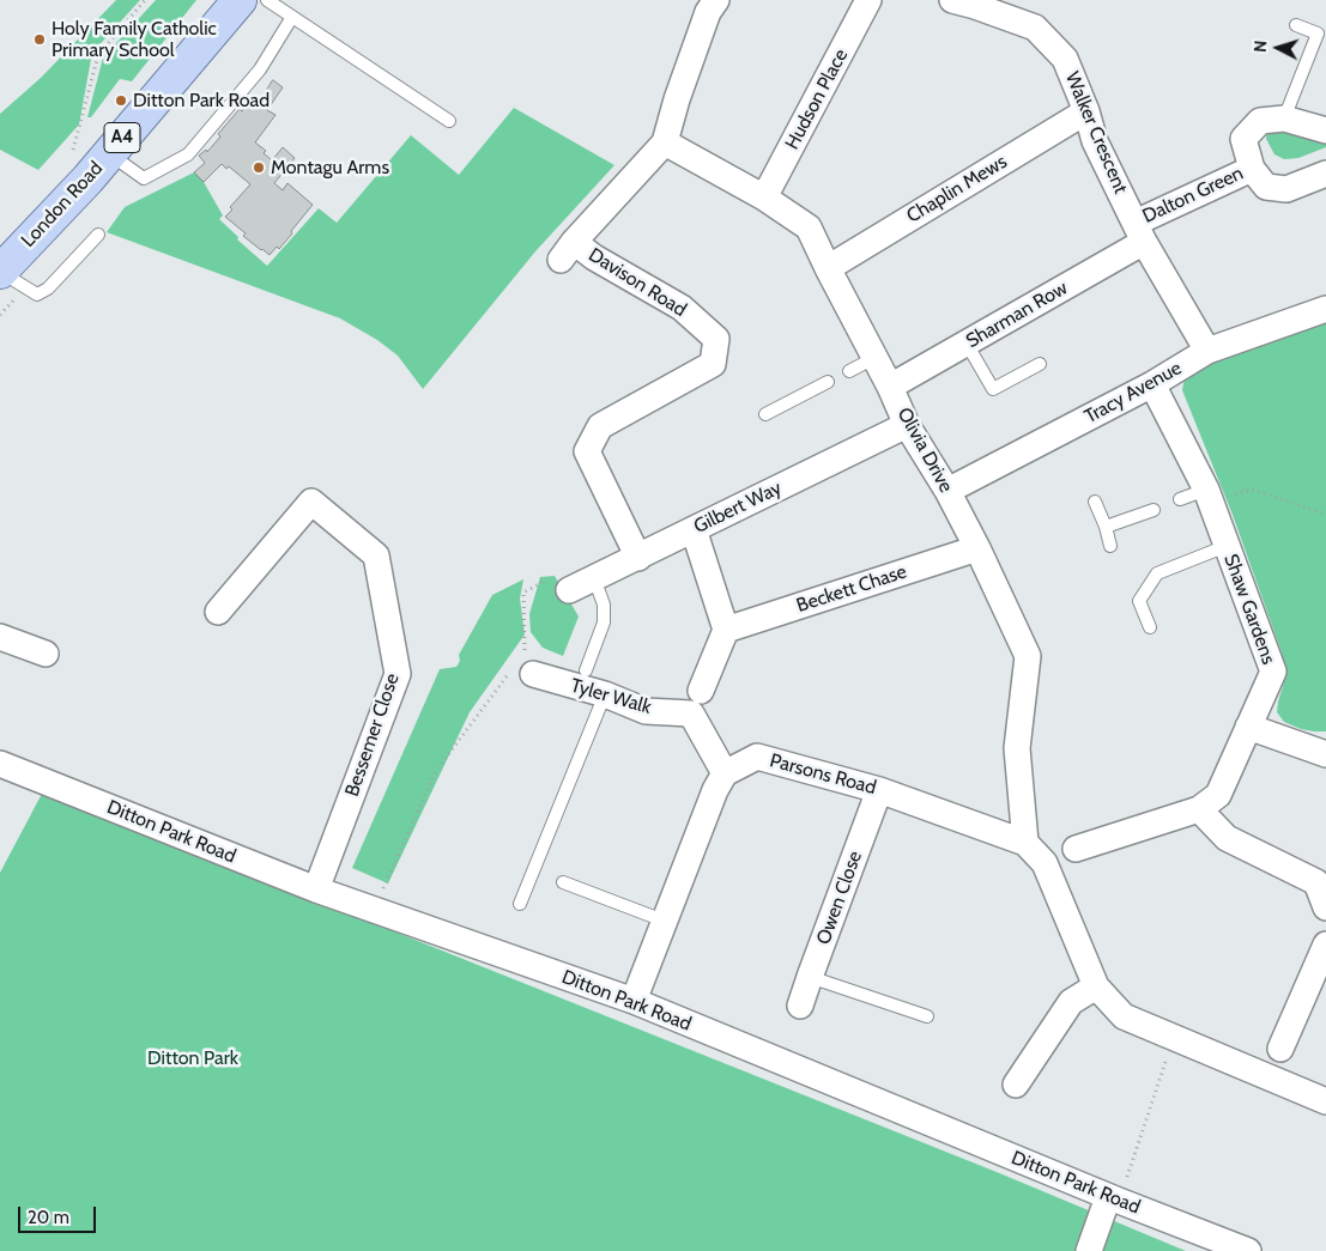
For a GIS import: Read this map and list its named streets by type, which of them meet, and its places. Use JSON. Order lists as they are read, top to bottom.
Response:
{
  "streets": {
    "main road": ["A4", "London Road"],
    "street": [
      "Hudson Place",
      "Walker Crescent",
      "Chaplin Mews",
      "Dalton Green",
      "Davison Road",
      "Sharman Row",
      "Tracy Avenue",
      "Olivia Drive",
      "Gilbert Way",
      "Beckett Chase",
      "Shaw Gardens",
      "Tyler Walk",
      "Bessemer Close",
      "Parsons Road",
      "Ditton Park Road",
      "Owen Close"
    ]
  },
  "crossings": [
    ["Hudson Place", "Olivia Drive"],
    ["Walker Crescent", "Chaplin Mews"],
    ["Walker Crescent", "Dalton Green"],
    ["Walker Crescent", "Sharman Row"],
    ["Walker Crescent", "Tracy Avenue"],
    ["Chaplin Mews", "Olivia Drive"],
    ["Dalton Green", "Sharman Row"],
    ["Davison Road", "Olivia Drive"],
    ["Davison Road", "Gilbert Way"],
    ["Sharman Row", "Olivia Drive"],
    ["Tracy Avenue", "Olivia Drive"],
    ["Tracy Avenue", "Shaw Gardens"],
    ["Olivia Drive", "Gilbert Way"],
    ["Olivia Drive", "Beckett Chase"],
    ["Olivia Drive", "Parsons Road"],
    ["Bessemer Close", "Ditton Park Road"],
    ["Parsons Road", "Owen Close"]
  ],
  "parks": ["Ditton Park"],
  "places": ["Holy Family Catholic Primary School", "Ditton Park Road", "Montagu Arms"],
  "scale_bar": "20 m",
  "north": "left"
}
